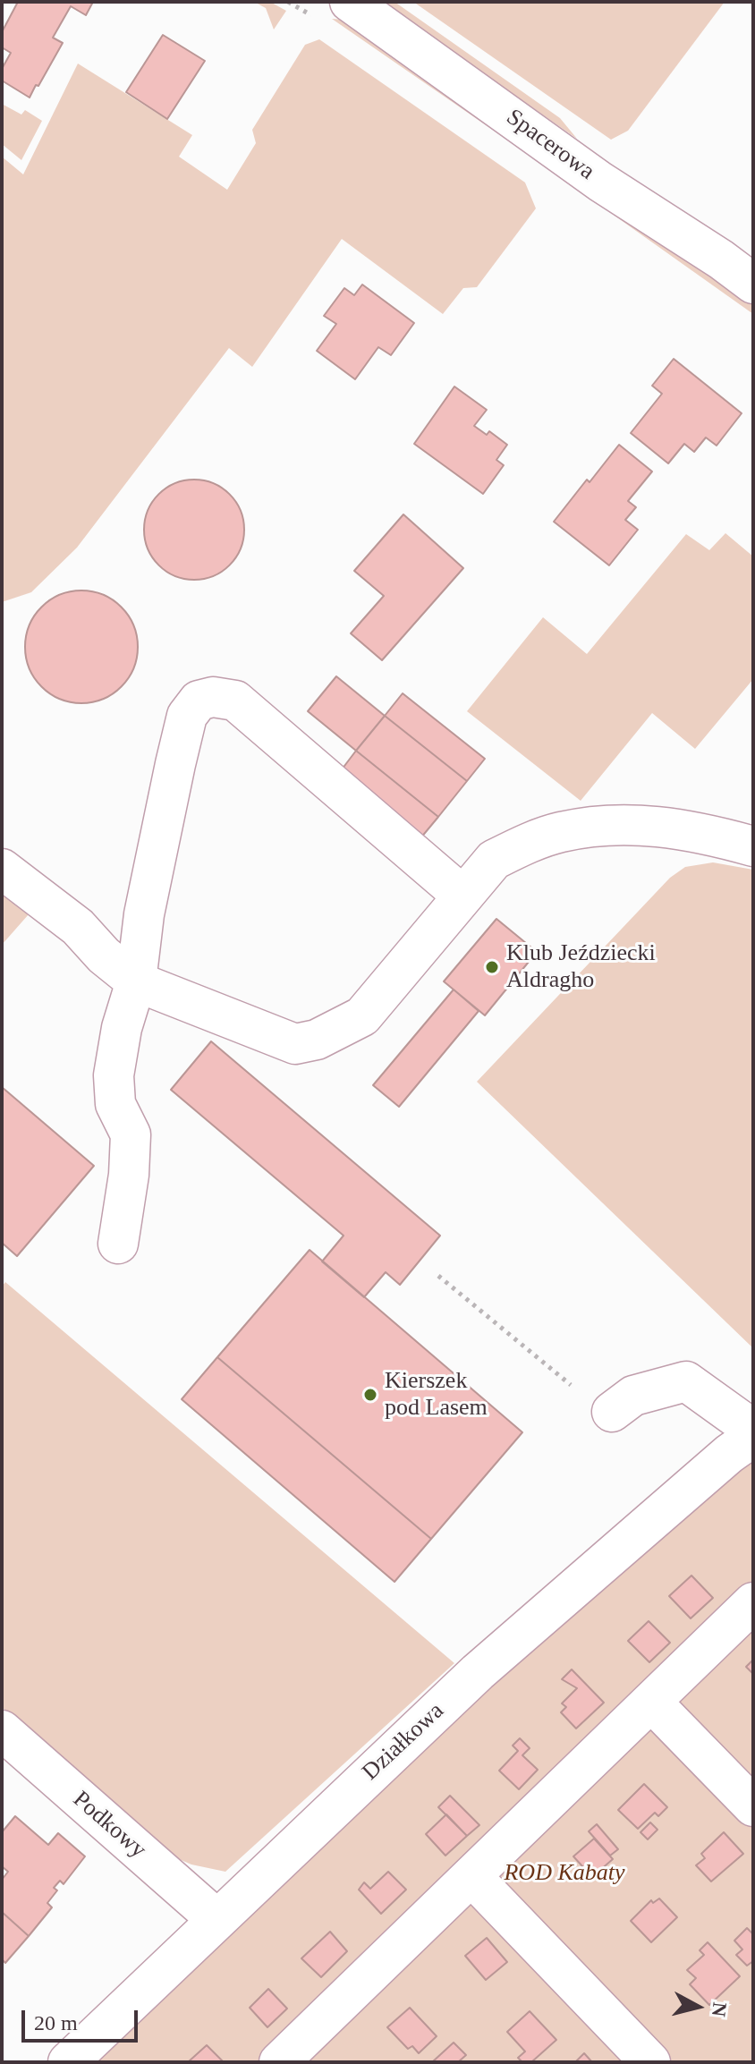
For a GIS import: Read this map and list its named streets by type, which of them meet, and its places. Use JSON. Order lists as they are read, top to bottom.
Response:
{
  "streets": {
    "street": ["Spacerowa", "Działkowa", "Podkowy"]
  },
  "crossings": [
    ["Działkowa", "Podkowy"]
  ],
  "parks": ["ROD Kabaty"],
  "places": ["Klub Jeździecki Aldragho", "Kierszek pod Lasem"],
  "scale_bar": "20 m",
  "north": "right"
}
